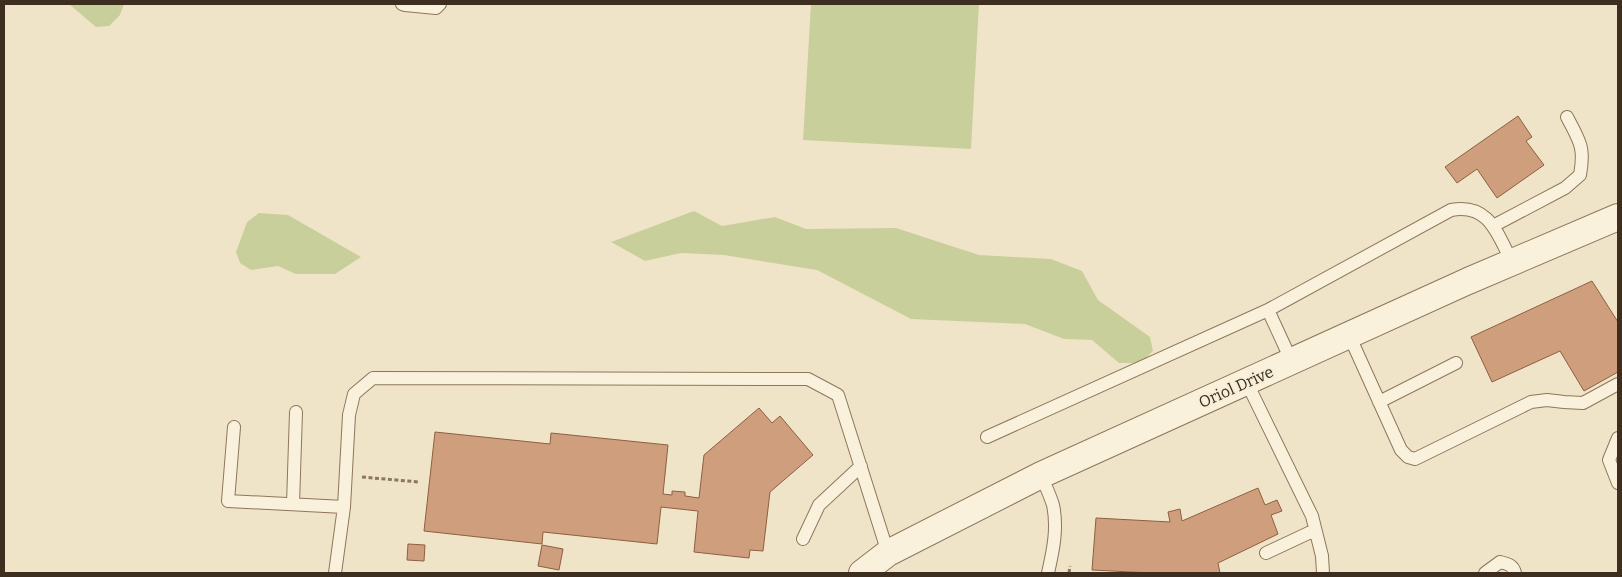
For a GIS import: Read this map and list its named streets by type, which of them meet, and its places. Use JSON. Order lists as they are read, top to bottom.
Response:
{
  "streets": {
    "street": ["Oriol Drive"]
  }
}
